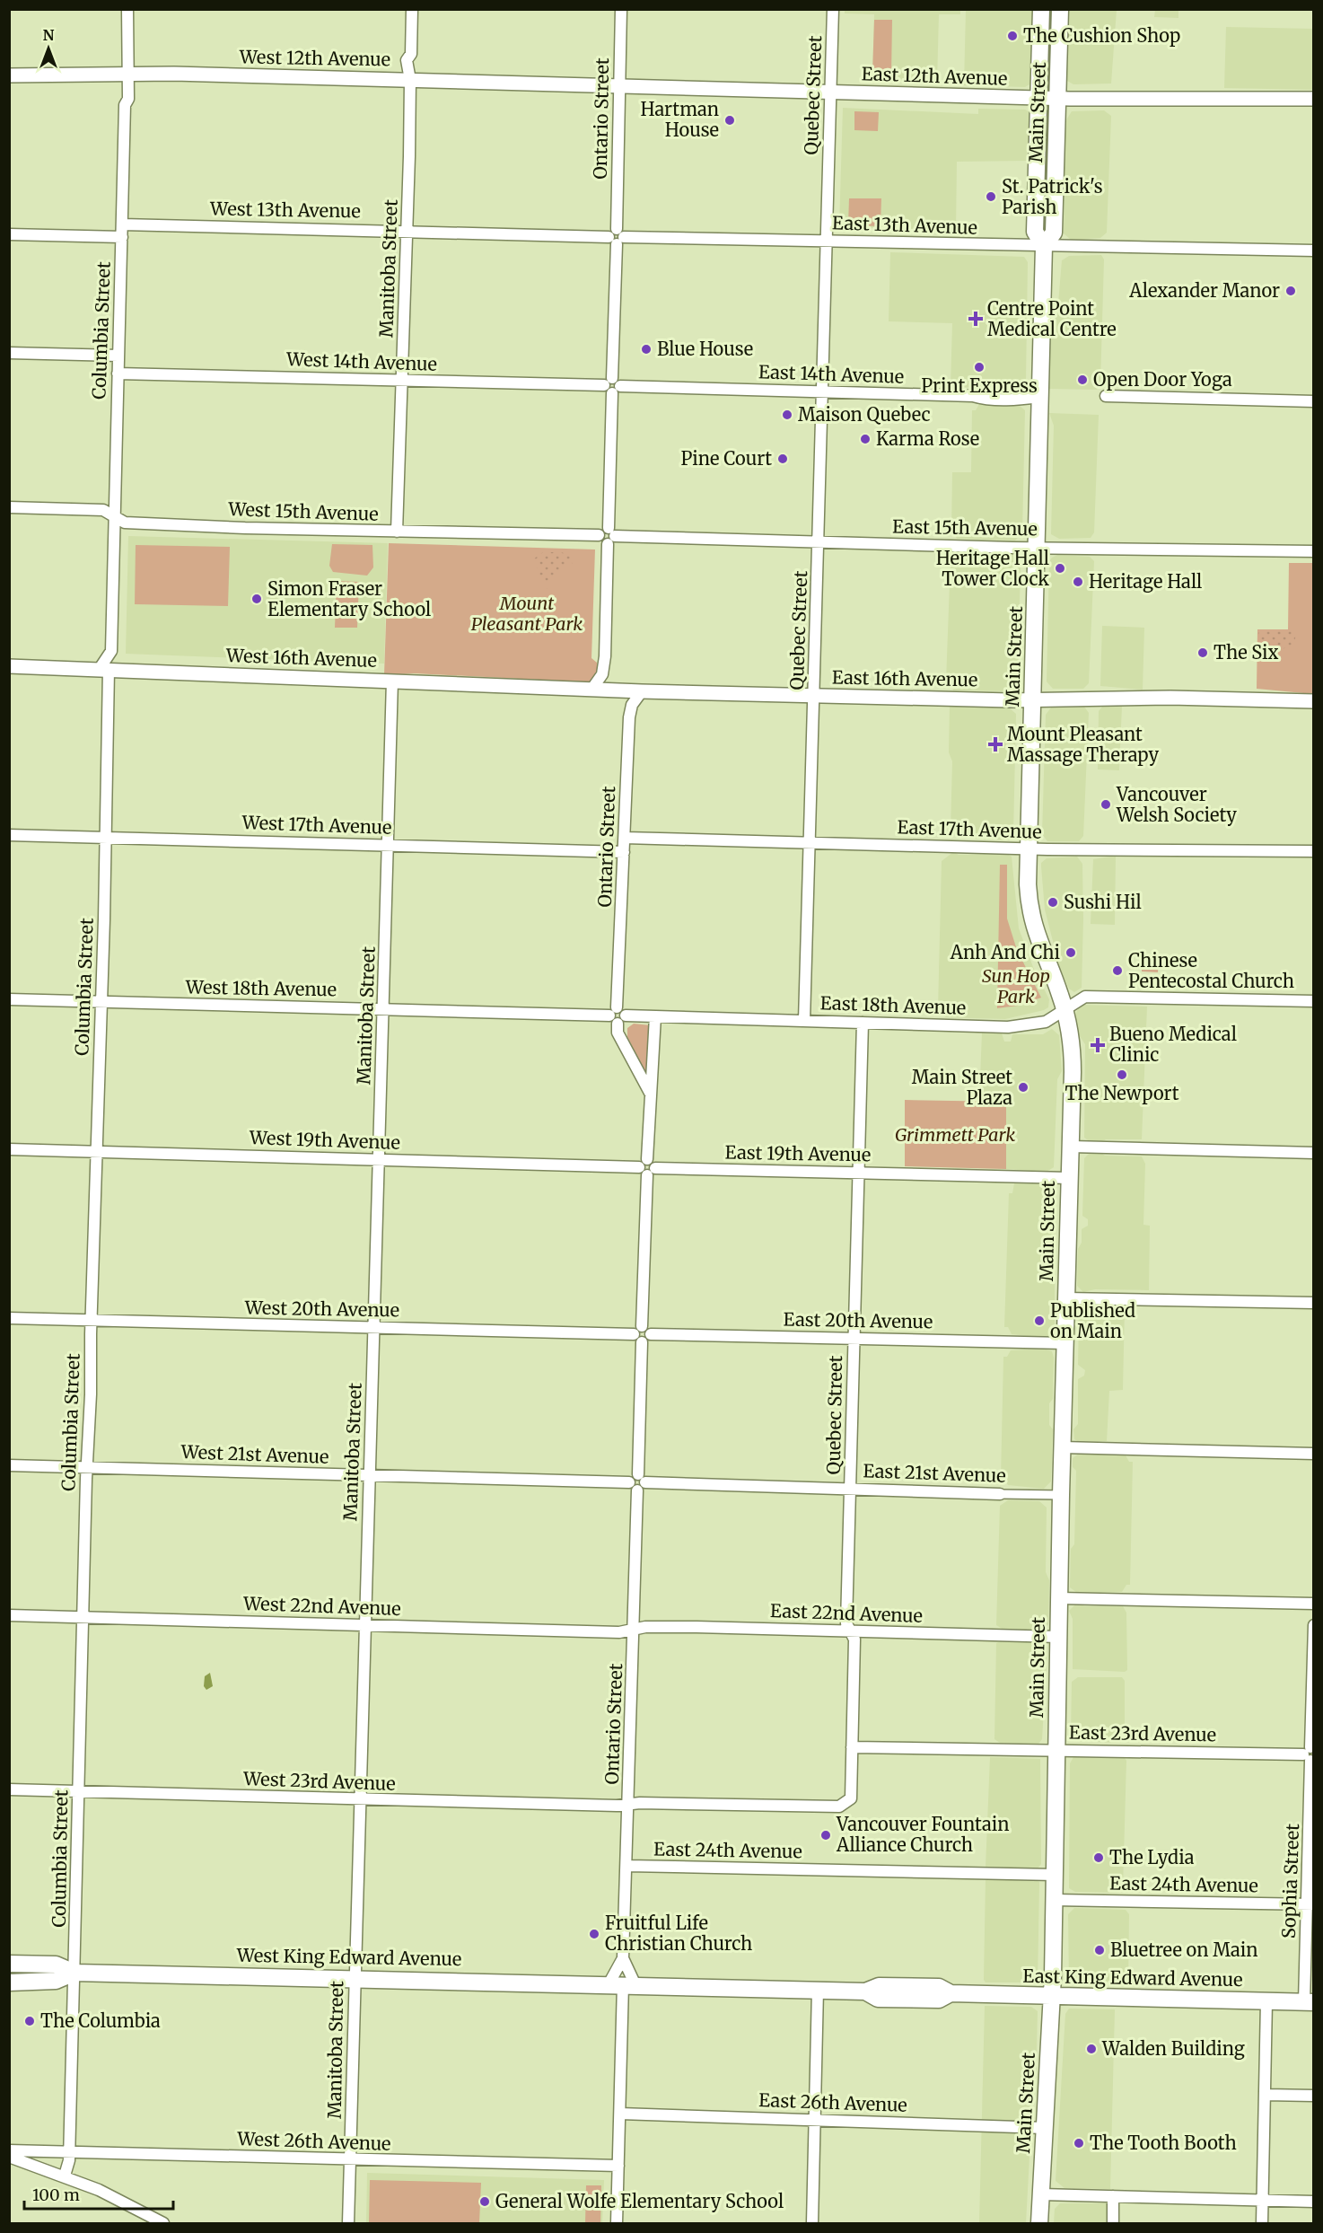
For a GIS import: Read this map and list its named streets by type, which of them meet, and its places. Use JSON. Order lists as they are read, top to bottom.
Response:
{
  "streets": {
    "main road": ["Main Street", "West King Edward Avenue", "East King Edward Avenue"],
    "street": [
      "West 12th Avenue",
      "East 12th Avenue",
      "Quebec Street",
      "Ontario Street",
      "West 13th Avenue",
      "East 13th Avenue",
      "Manitoba Street",
      "Columbia Street",
      "West 14th Avenue",
      "East 14th Avenue",
      "West 15th Avenue",
      "East 15th Avenue",
      "West 16th Avenue",
      "East 16th Avenue",
      "West 17th Avenue",
      "East 17th Avenue",
      "West 18th Avenue",
      "East 18th Avenue",
      "West 19th Avenue",
      "East 19th Avenue",
      "West 20th Avenue",
      "East 20th Avenue",
      "West 21st Avenue",
      "East 21st Avenue",
      "West 22nd Avenue",
      "East 22nd Avenue",
      "East 23rd Avenue",
      "West 23rd Avenue",
      "East 24th Avenue",
      "Sophia Street",
      "East 26th Avenue",
      "West 26th Avenue"
    ]
  },
  "crossings": [
    ["West 12th Avenue", "East 12th Avenue"],
    ["West 12th Avenue", "Ontario Street"],
    ["West 12th Avenue", "Manitoba Street"],
    ["West 12th Avenue", "Columbia Street"],
    ["East 12th Avenue", "Quebec Street"],
    ["East 12th Avenue", "Main Street"],
    ["East 12th Avenue", "Ontario Street"],
    ["Quebec Street", "Ontario Street"],
    ["Quebec Street", "East 13th Avenue"],
    ["Quebec Street", "East 14th Avenue"],
    ["Quebec Street", "East 15th Avenue"],
    ["Quebec Street", "East 16th Avenue"],
    ["Quebec Street", "East 17th Avenue"],
    ["Quebec Street", "East 18th Avenue"],
    ["Quebec Street", "East 19th Avenue"],
    ["Quebec Street", "East 20th Avenue"],
    ["Quebec Street", "East 21st Avenue"],
    ["Quebec Street", "East 22nd Avenue"],
    ["Quebec Street", "East 23rd Avenue"],
    ["Quebec Street", "West 23rd Avenue"],
    ["Main Street", "East 13th Avenue"],
    ["Main Street", "East 14th Avenue"],
    ["Main Street", "East 15th Avenue"],
    ["Main Street", "East 16th Avenue"],
    ["Main Street", "East 17th Avenue"],
    ["Main Street", "East 18th Avenue"],
    ["Main Street", "East 19th Avenue"],
    ["Main Street", "East 20th Avenue"],
    ["Main Street", "East 21st Avenue"],
    ["Main Street", "East 22nd Avenue"],
    ["Main Street", "East 23rd Avenue"],
    ["Main Street", "East 24th Avenue"],
    ["Main Street", "East King Edward Avenue"],
    ["Main Street", "East 26th Avenue"],
    ["Ontario Street", "West 13th Avenue"],
    ["Ontario Street", "East 13th Avenue"],
    ["Ontario Street", "West 14th Avenue"],
    ["Ontario Street", "East 14th Avenue"],
    ["Ontario Street", "West 15th Avenue"],
    ["Ontario Street", "East 15th Avenue"],
    ["Ontario Street", "West 16th Avenue"],
    ["Ontario Street", "East 16th Avenue"],
    ["Ontario Street", "West 17th Avenue"],
    ["Ontario Street", "East 17th Avenue"],
    ["Ontario Street", "West 18th Avenue"],
    ["Ontario Street", "East 18th Avenue"],
    ["Ontario Street", "West 19th Avenue"],
    ["Ontario Street", "East 19th Avenue"],
    ["Ontario Street", "West 20th Avenue"],
    ["Ontario Street", "East 20th Avenue"],
    ["Ontario Street", "West 21st Avenue"],
    ["Ontario Street", "East 21st Avenue"],
    ["Ontario Street", "West 22nd Avenue"],
    ["Ontario Street", "East 22nd Avenue"],
    ["Ontario Street", "West 23rd Avenue"],
    ["Ontario Street", "East 24th Avenue"],
    ["Ontario Street", "West King Edward Avenue"],
    ["Ontario Street", "East King Edward Avenue"],
    ["Ontario Street", "East 26th Avenue"],
    ["Ontario Street", "West 26th Avenue"],
    ["West 13th Avenue", "East 13th Avenue"],
    ["West 13th Avenue", "Manitoba Street"],
    ["West 13th Avenue", "Columbia Street"],
    ["Manitoba Street", "West 14th Avenue"],
    ["Manitoba Street", "West 15th Avenue"],
    ["Manitoba Street", "West 16th Avenue"],
    ["Manitoba Street", "West 17th Avenue"],
    ["Manitoba Street", "West 18th Avenue"],
    ["Manitoba Street", "West 19th Avenue"],
    ["Manitoba Street", "West 20th Avenue"],
    ["Manitoba Street", "West 21st Avenue"],
    ["Manitoba Street", "West 22nd Avenue"],
    ["Manitoba Street", "West 23rd Avenue"],
    ["Manitoba Street", "West King Edward Avenue"],
    ["Manitoba Street", "West 26th Avenue"],
    ["Columbia Street", "West 14th Avenue"],
    ["Columbia Street", "West 15th Avenue"],
    ["Columbia Street", "West 16th Avenue"],
    ["Columbia Street", "West 17th Avenue"],
    ["Columbia Street", "West 18th Avenue"],
    ["Columbia Street", "West 19th Avenue"],
    ["Columbia Street", "West 20th Avenue"],
    ["Columbia Street", "West 21st Avenue"],
    ["Columbia Street", "West 22nd Avenue"],
    ["Columbia Street", "West 23rd Avenue"],
    ["Columbia Street", "West King Edward Avenue"],
    ["Columbia Street", "West 26th Avenue"],
    ["West 14th Avenue", "East 14th Avenue"],
    ["West 15th Avenue", "East 15th Avenue"],
    ["West 16th Avenue", "East 16th Avenue"],
    ["West 18th Avenue", "East 18th Avenue"],
    ["West 19th Avenue", "East 19th Avenue"],
    ["West 20th Avenue", "East 20th Avenue"],
    ["West 21st Avenue", "East 21st Avenue"],
    ["West 22nd Avenue", "East 22nd Avenue"],
    ["East 23rd Avenue", "Sophia Street"],
    ["East 24th Avenue", "Sophia Street"],
    ["Sophia Street", "East King Edward Avenue"],
    ["West King Edward Avenue", "East King Edward Avenue"]
  ],
  "parks": ["Mount Pleasant Park", "Sun Hop Park", "Grimmett Park"],
  "places": {
    "other": [
      "The Cushion Shop",
      "Hartman House",
      "St. Patrick's Parish",
      "Alexander Manor",
      "Blue House",
      "Print Express",
      "Open Door Yoga",
      "Maison Quebec",
      "Karma Rose",
      "Pine Court",
      "Heritage Hall Tower Clock",
      "Heritage Hall",
      "Simon Fraser Elementary School",
      "The Six",
      "Vancouver Welsh Society",
      "Sushi Hil",
      "Anh And Chi",
      "Chinese Pentecostal Church",
      "The Newport",
      "Main Street Plaza",
      "Published on Main",
      "Vancouver Fountain Alliance Church",
      "The Lydia",
      "Fruitful Life Christian Church",
      "Bluetree on Main",
      "The Columbia",
      "Walden Building",
      "The Tooth Booth",
      "General Wolfe Elementary School"
    ],
    "health": ["Centre Point Medical Centre", "Mount Pleasant Massage Therapy", "Bueno Medical Clinic"]
  },
  "scale_bar": "100 m",
  "north": "top"
}
